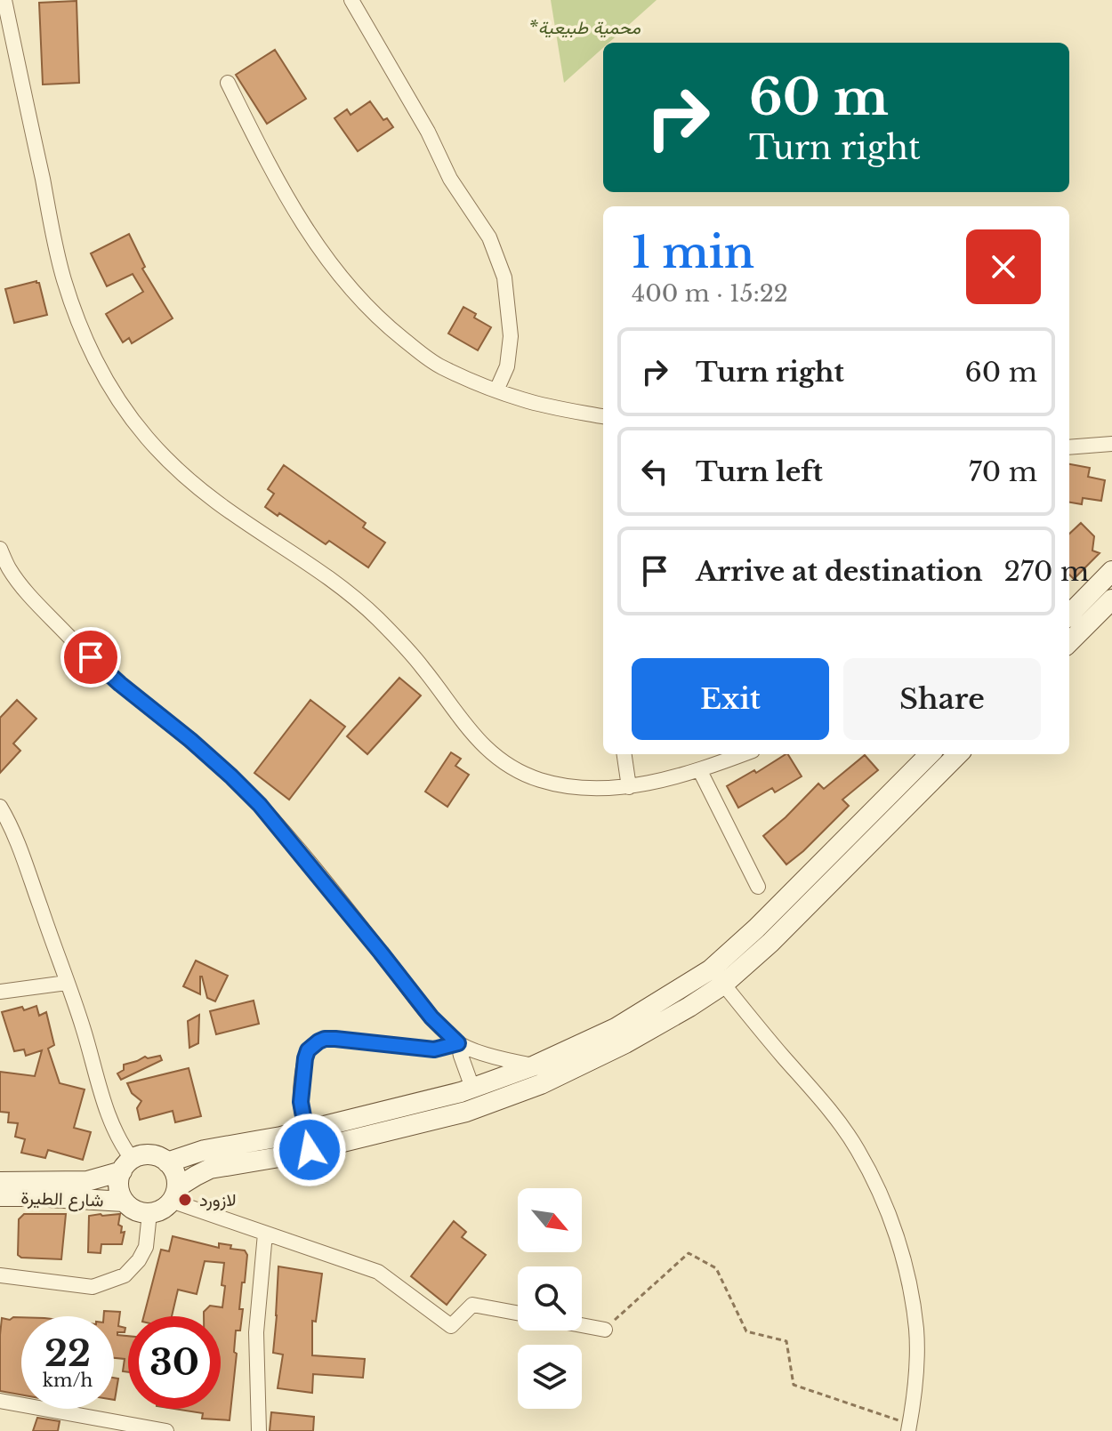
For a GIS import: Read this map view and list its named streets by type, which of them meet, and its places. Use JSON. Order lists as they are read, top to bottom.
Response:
{
  "streets": {
    "main road": ["شارع الطيرة"]
  },
  "parks": ["*محمية طبيعية"],
  "places": ["لازورد"],
  "north": "bottom right",
  "page": {
    "turn": ["60 m", "Turn right"],
    "heading": ["1 min", "400 m · 15:22"],
    "list": [
      {
        "name": "Turn right",
        "value": "60 m"
      },
      {
        "name": "Turn left",
        "value": "70 m"
      },
      {
        "name": "Arrive at destination",
        "value": "270 m"
      }
    ],
    "buttons": ["Exit", "Share"],
    "speed": "22 km/h",
    "limit": "30"
  }
}
